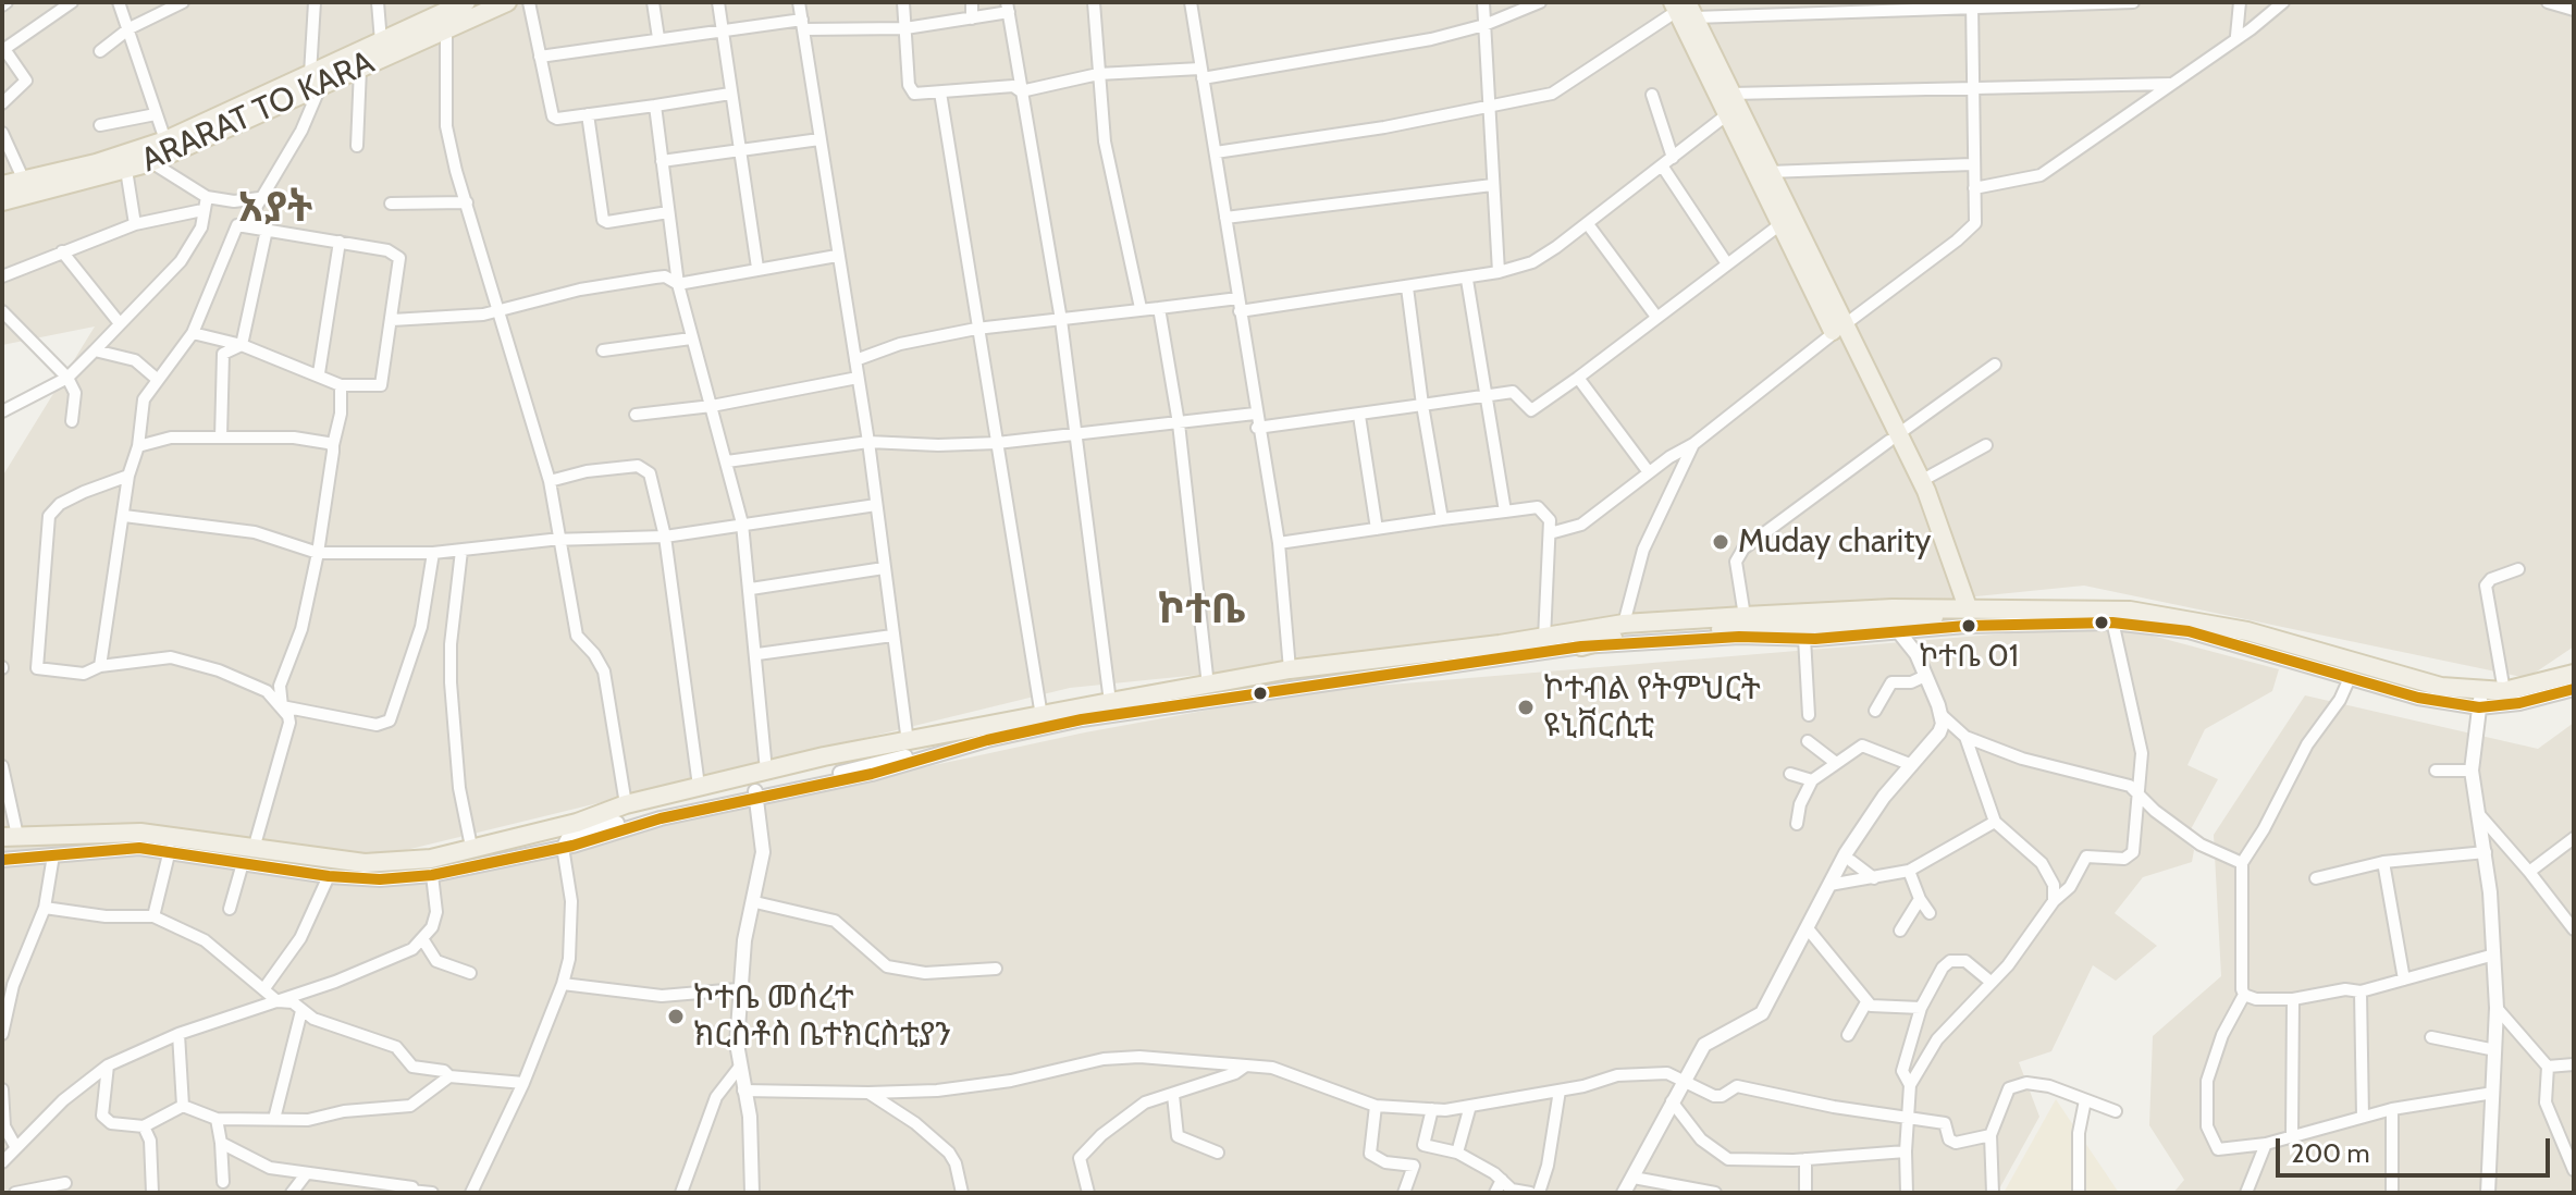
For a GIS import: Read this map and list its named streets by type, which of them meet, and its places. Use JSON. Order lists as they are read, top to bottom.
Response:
{
  "streets": {
    "main road": ["ARARAT TO KARA"]
  },
  "districts": ["አያት", "ኮተቤ"],
  "places": [
    "Muday charity",
    "ኮተቤ 01",
    "ኮተብል የትምህርት ዩኒቨርሲቲ",
    "ኮተቤ መሰረተ ክርስቶስ ቤተክርስቲያን"
  ],
  "scale_bar": "200 m"
}
